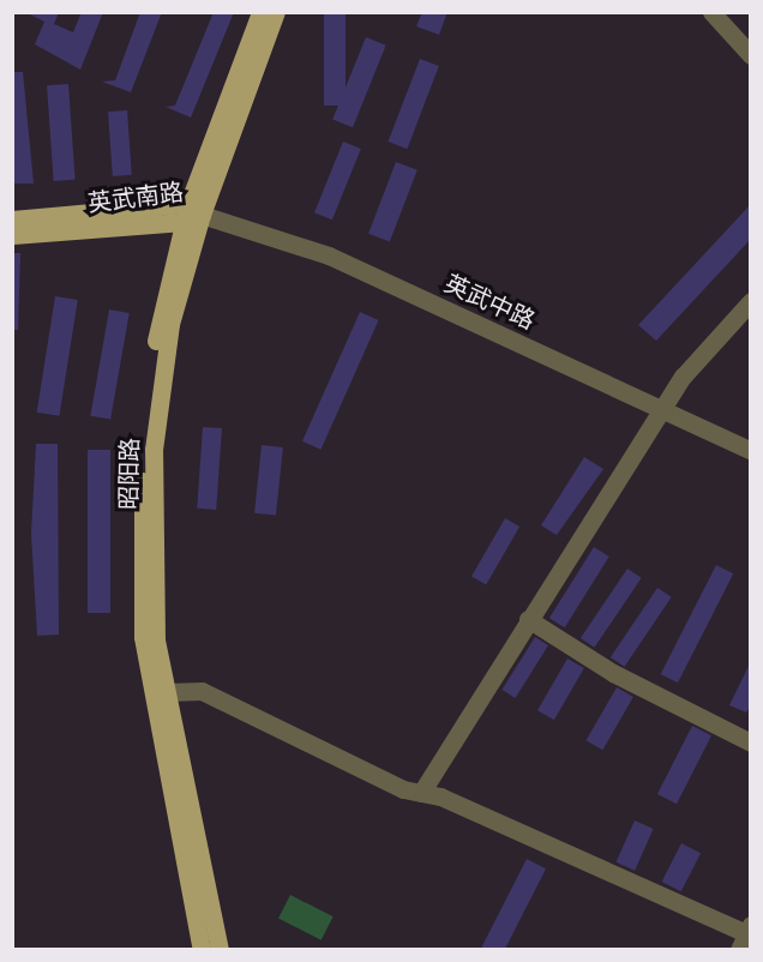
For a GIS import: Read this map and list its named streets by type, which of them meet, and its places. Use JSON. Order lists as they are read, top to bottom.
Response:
{
  "streets": {
    "main road": ["英武南路", "昭阳路"],
    "street": ["英武中路"]
  },
  "crossings": [
    ["英武南路", "英武中路"],
    ["英武南路", "昭阳路"],
    ["英武中路", "昭阳路"]
  ]
}
